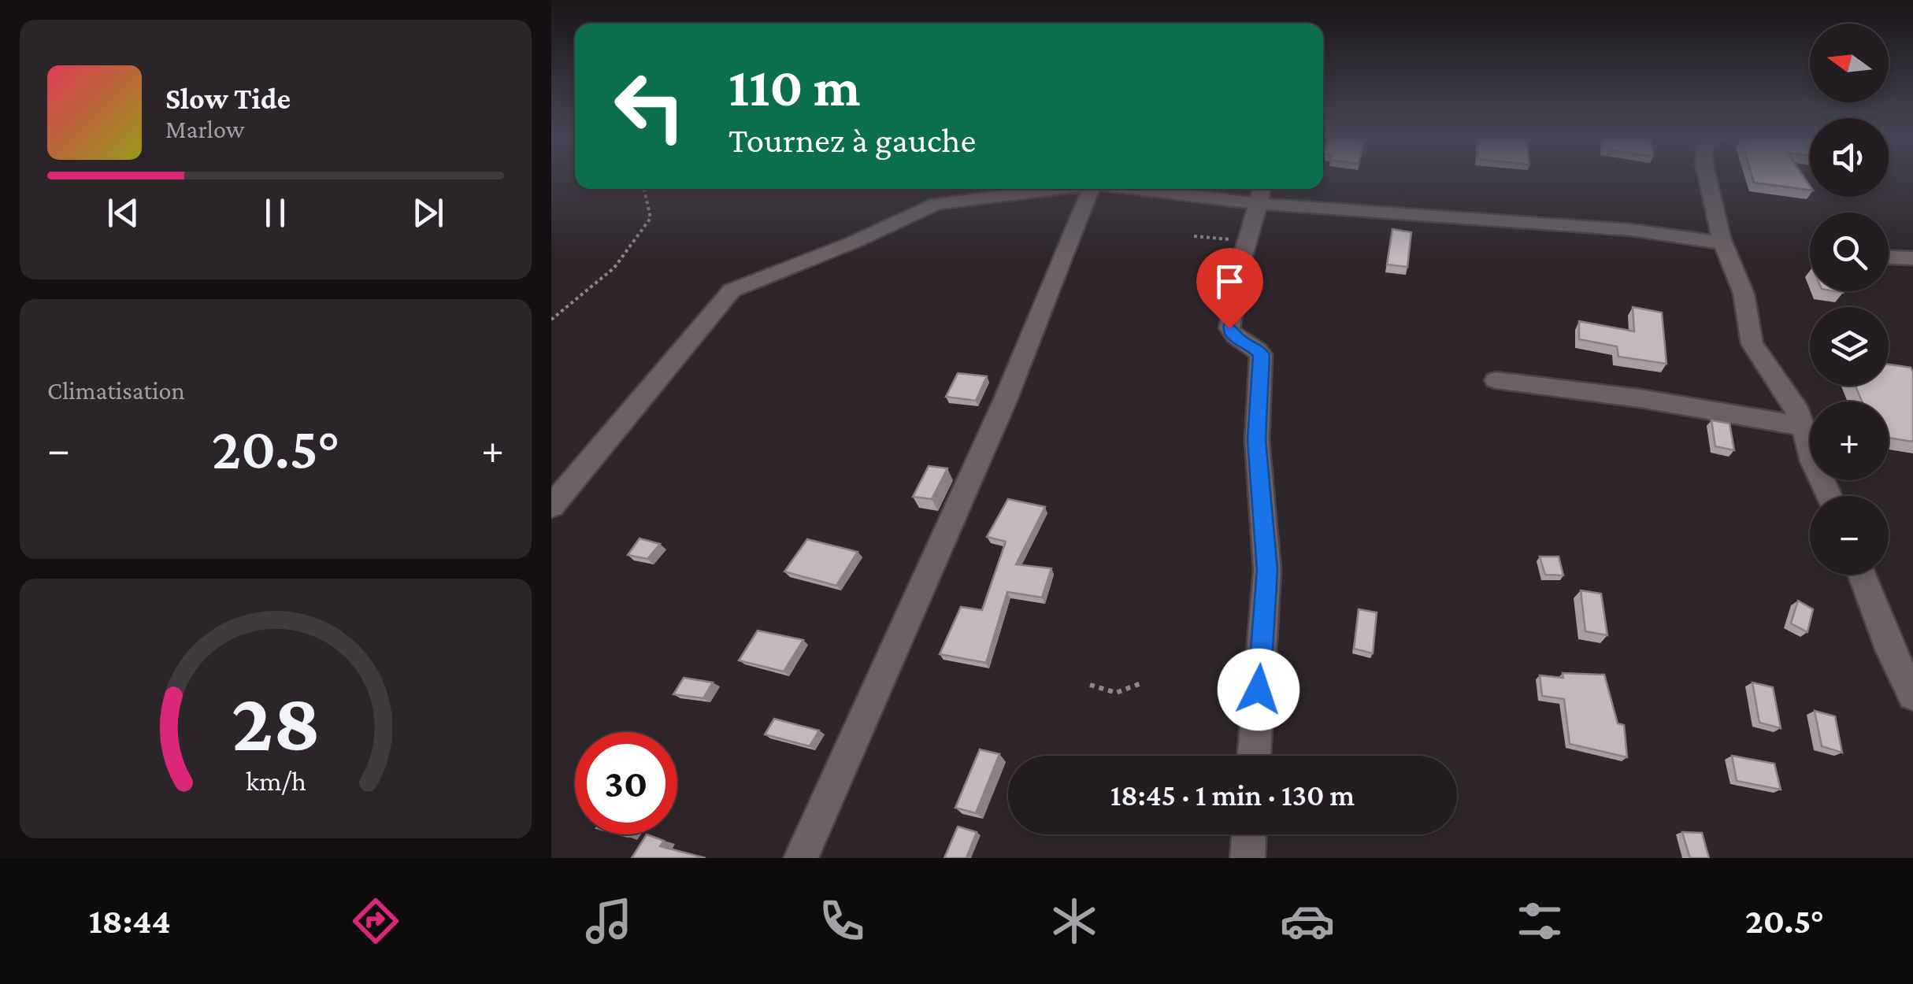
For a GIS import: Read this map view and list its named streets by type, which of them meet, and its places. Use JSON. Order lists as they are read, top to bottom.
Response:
{
  "north": "left",
  "page": {
    "map_buttons": ["+", "−"],
    "turn": ["110 m", "Tournez à gauche"],
    "song": ["Slow Tide", "Marlow"],
    "tile": "Climatisation",
    "heat": ["−", "20.5°", "+"],
    "limit": "30",
    "trip": "18:45 · 1 min · 130 m",
    "tabs": ["18:44", "20.5°"],
    "gauge": ["28", "km/h"]
  }
}
